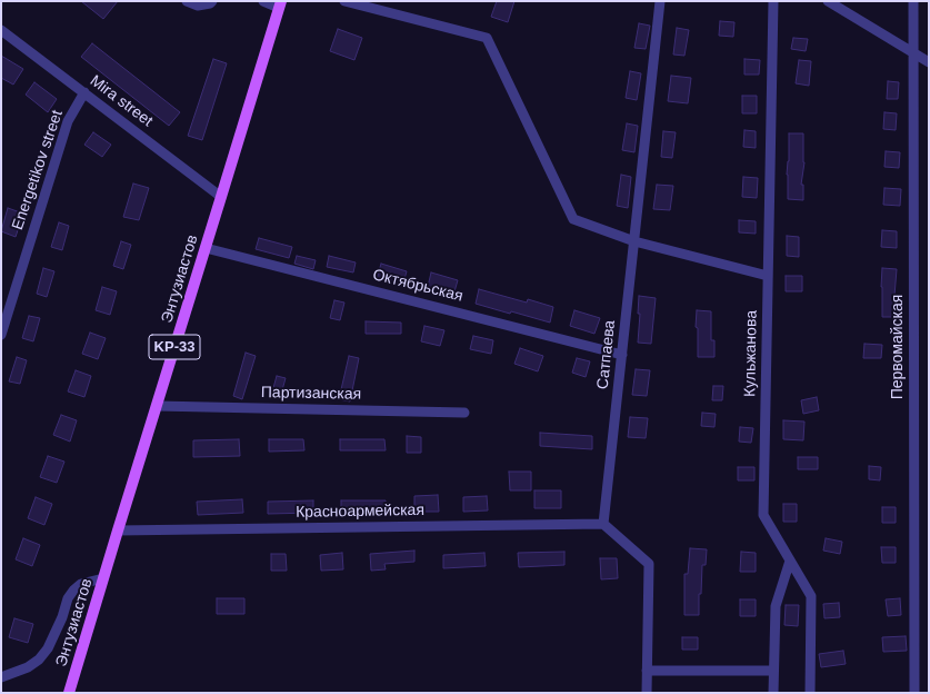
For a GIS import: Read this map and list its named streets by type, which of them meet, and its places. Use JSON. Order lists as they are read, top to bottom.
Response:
{
  "streets": {
    "main road": ["Энтузиастов", "KP-33"],
    "street": [
      "Mira street",
      "Energetikov street",
      "Октябрьская",
      "Первомайская",
      "Кульжанова",
      "Сатпаева",
      "Партизанская",
      "Красноармейская"
    ]
  },
  "crossings": [
    ["Mira street", "Energetikov street"],
    ["Mira street", "Энтузиастов"],
    ["Энтузиастов", "Октябрьская"],
    ["Энтузиастов", "Партизанская"],
    ["Энтузиастов", "Красноармейская"],
    ["Октябрьская", "Сатпаева"],
    ["Сатпаева", "Красноармейская"]
  ]
}
